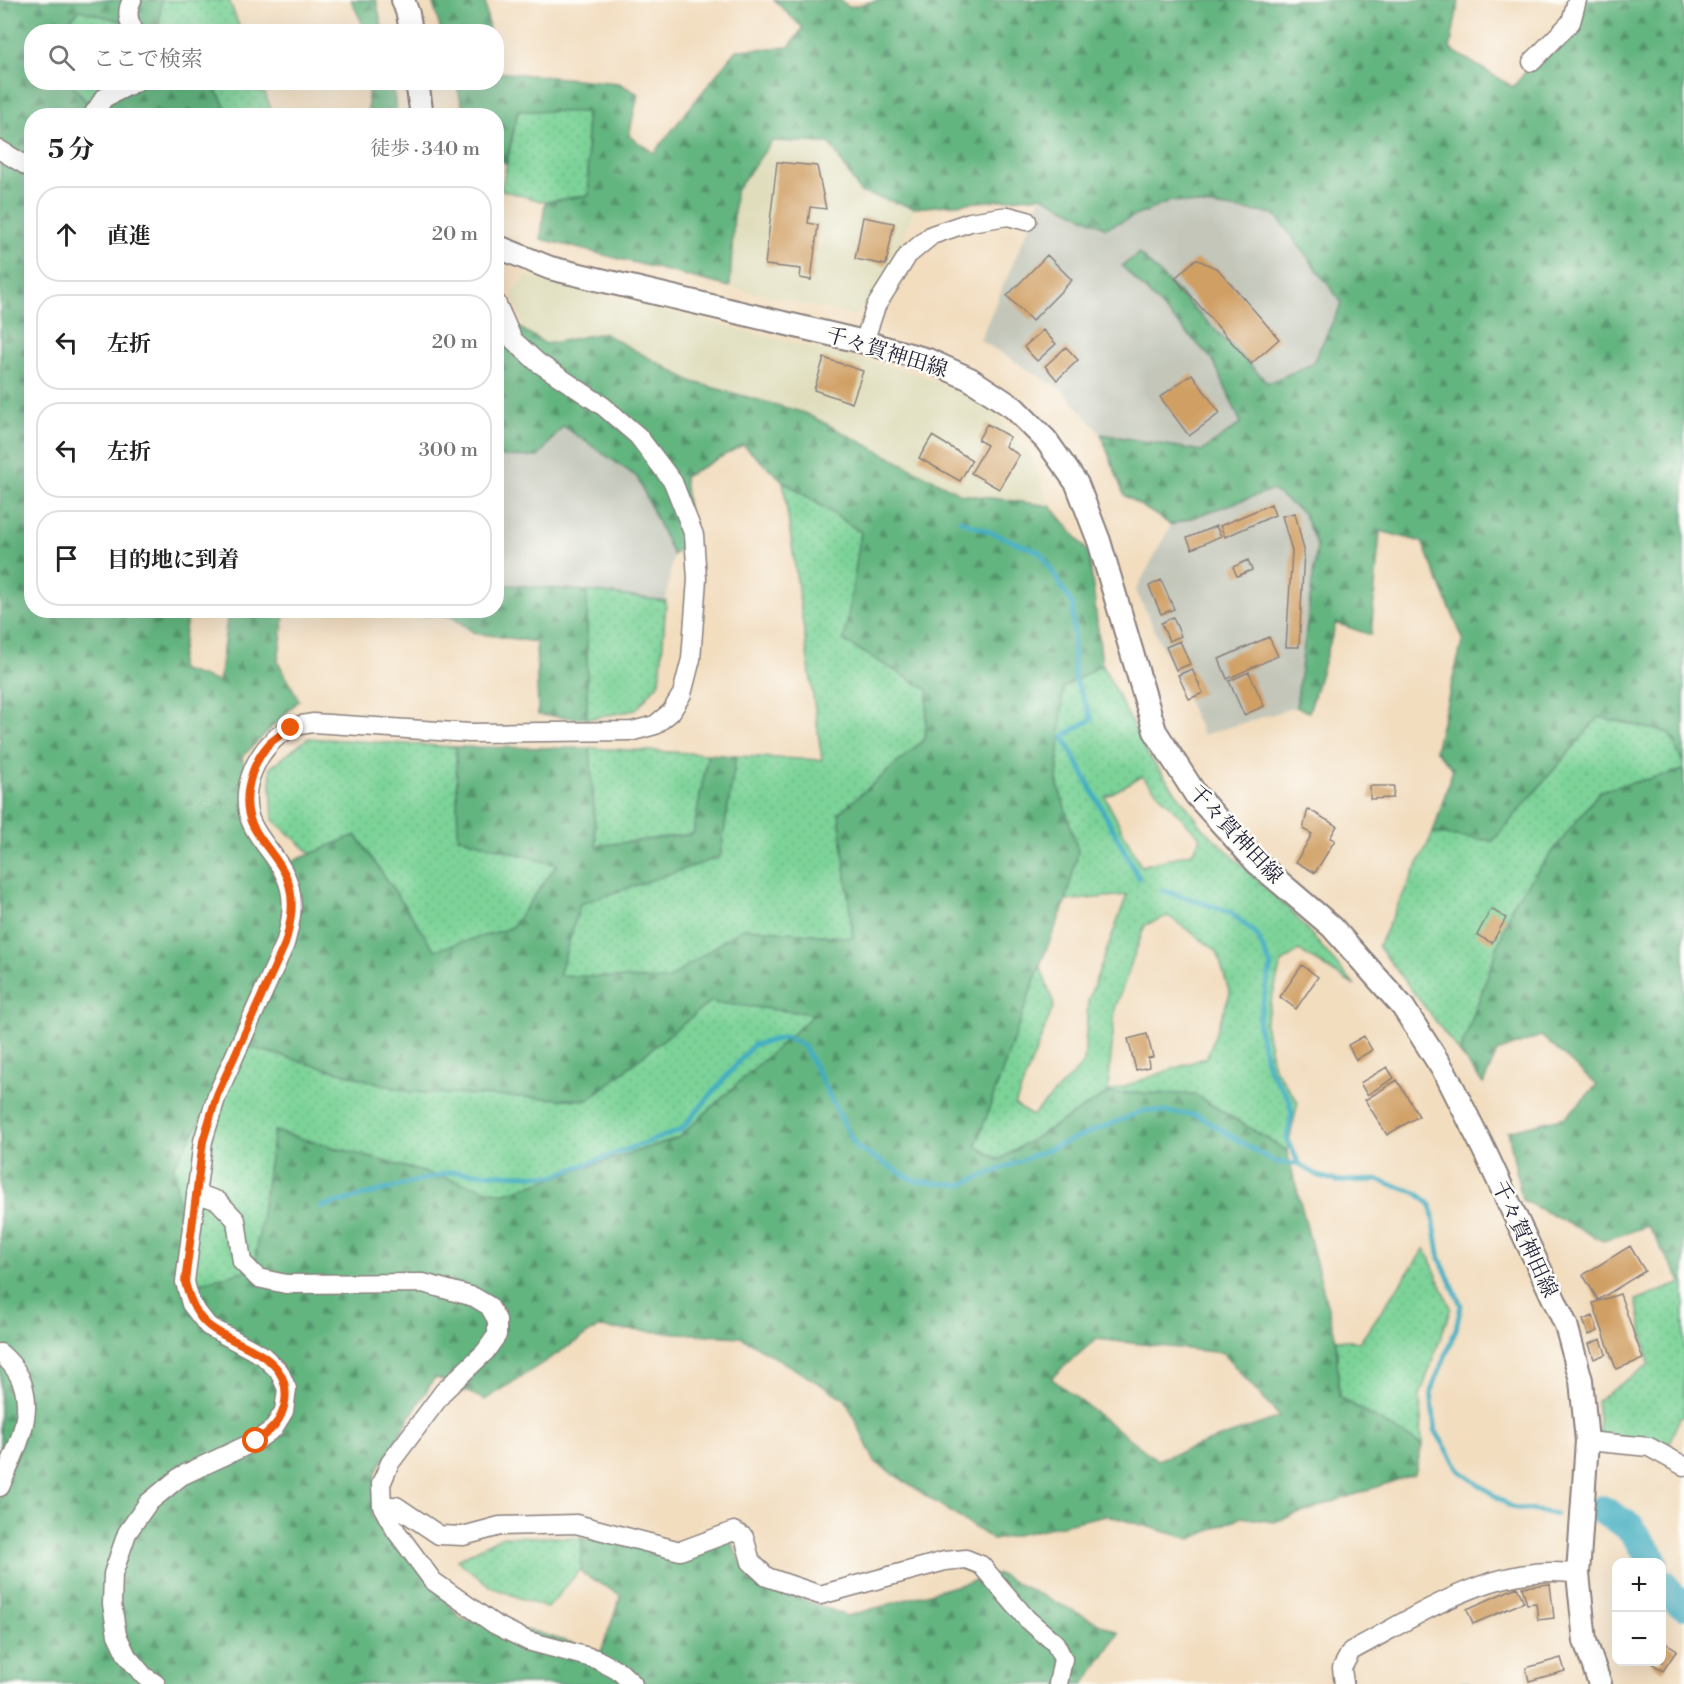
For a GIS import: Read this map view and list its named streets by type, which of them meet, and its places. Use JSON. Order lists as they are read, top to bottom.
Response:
{
  "streets": {
    "main road": ["千々賀神田線"]
  },
  "page": {
    "search": "ここで検索",
    "heading": ["5 分", "徒歩 · 340 m"],
    "list": [
      ["直進", "20 m"],
      ["左折", "20 m"],
      ["左折", "300 m"],
      "目的地に到着"
    ],
    "map_buttons": ["+", "−"]
  }
}
